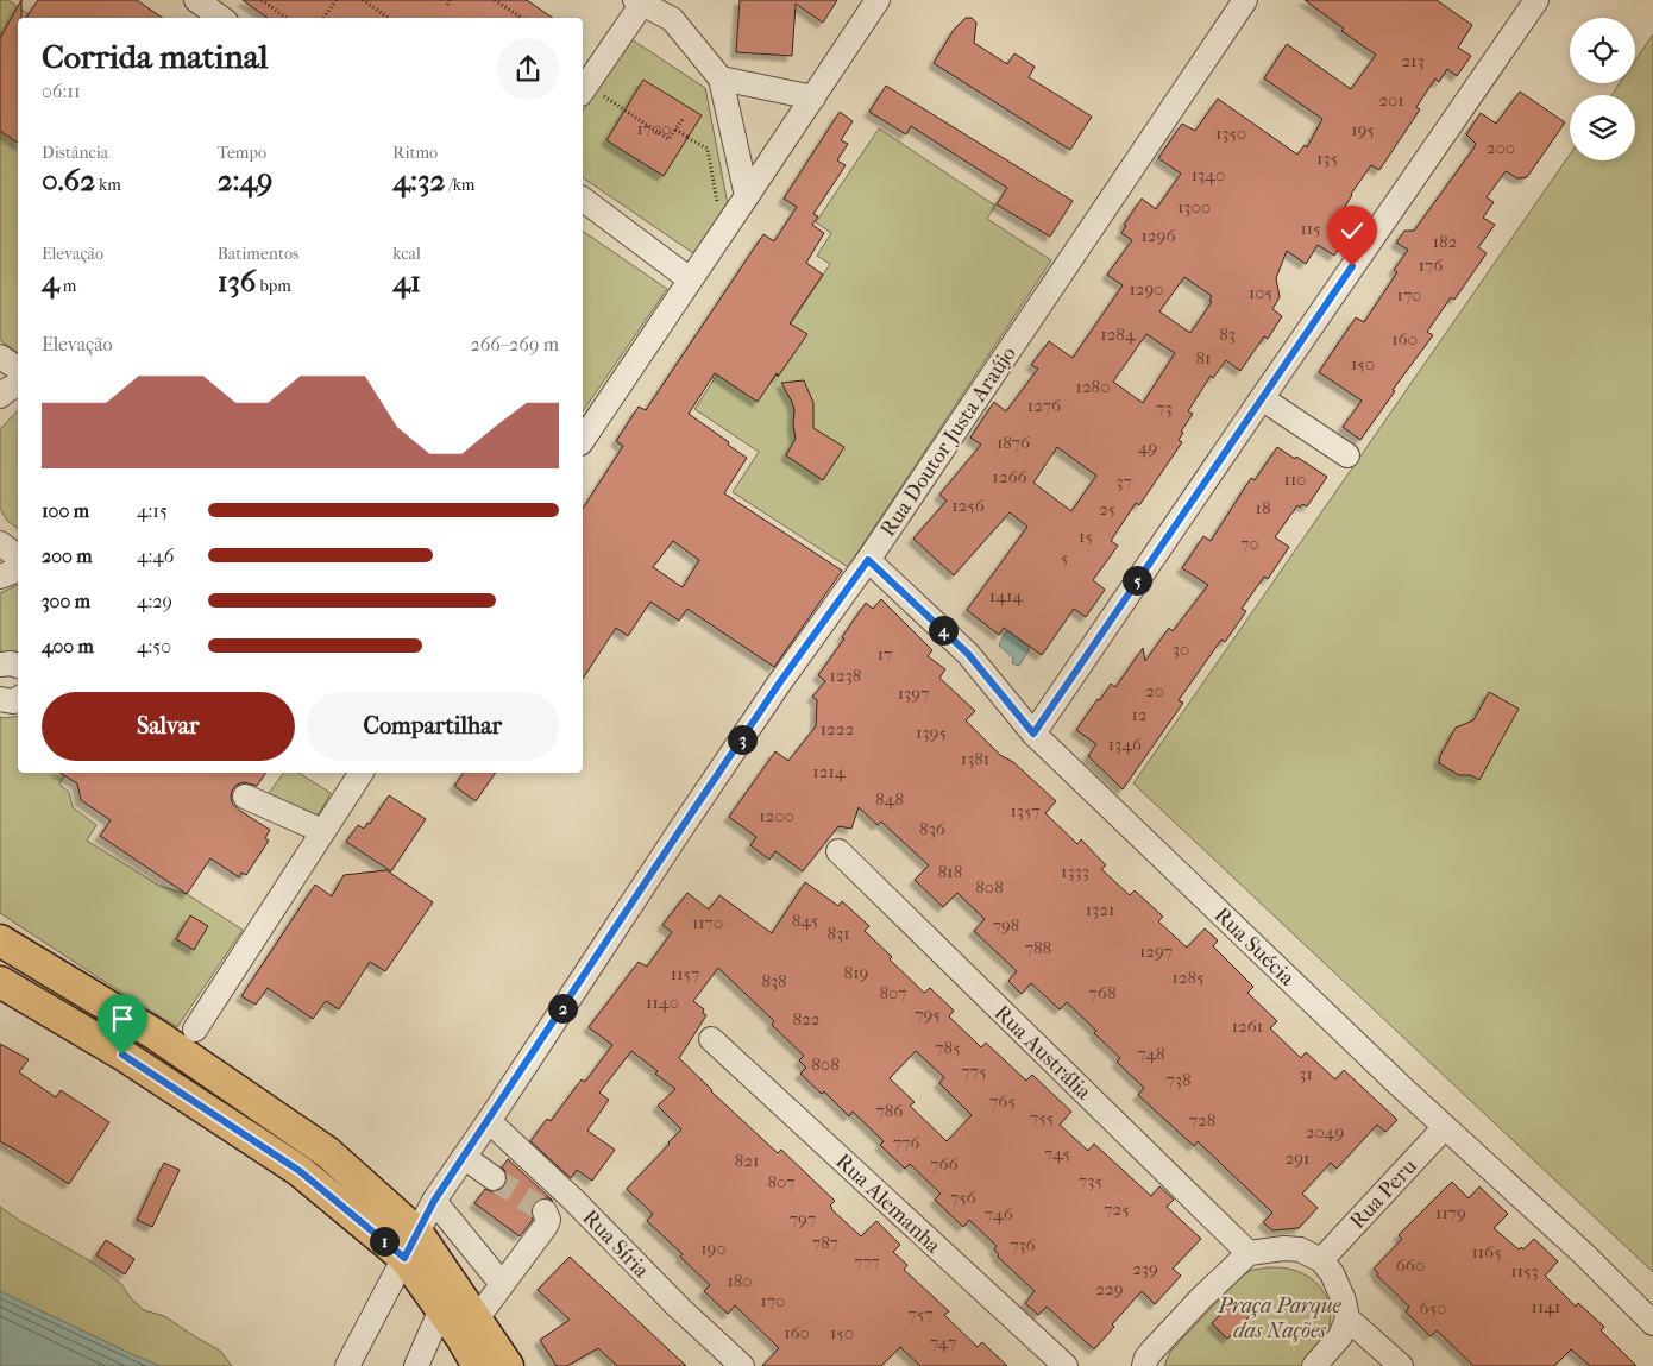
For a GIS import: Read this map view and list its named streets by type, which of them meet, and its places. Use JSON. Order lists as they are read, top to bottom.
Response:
{
  "streets": {
    "street": [
      "Rua Doutor Justa Araújo",
      "Rua Suécia",
      "Rua Austrália",
      "Rua Peru",
      "Rua Alemanha",
      "Rua Síria"
    ]
  },
  "crossings": [
    ["Rua Doutor Justa Araújo", "Rua Suécia"],
    ["Rua Doutor Justa Araújo", "Rua Síria"],
    ["Rua Suécia", "Rua Peru"]
  ],
  "parks": ["Praça Parque das Nações"],
  "house_numbers": [
    "213",
    "201",
    "1700",
    "195",
    "1350",
    "200",
    "135",
    "1340",
    "1300",
    "115",
    "1296",
    "182",
    "176",
    "1290",
    "105",
    "170",
    "1284",
    "83",
    "160",
    "81",
    "150",
    "1280",
    "1276",
    "73",
    "1876",
    "49",
    "1266",
    "110",
    "37",
    "1256",
    "18",
    "25",
    "15",
    "70",
    "5",
    "1414",
    "30",
    "17",
    "1238",
    "20",
    "1397",
    "12",
    "1222",
    "1395",
    "1346",
    "1381",
    "1214",
    "848",
    "1357",
    "1200",
    "836",
    "818",
    "1333",
    "808",
    "1321",
    "845",
    "1170",
    "798",
    "831",
    "788",
    "1297",
    "819",
    "1157",
    "1285",
    "838",
    "807",
    "768",
    "1140",
    "795",
    "822",
    "1261",
    "785",
    "748",
    "808",
    "775",
    "31",
    "738",
    "765",
    "786",
    "755",
    "728",
    "2049",
    "776",
    "745",
    "291",
    "821",
    "766",
    "735",
    "807",
    "756",
    "725",
    "1179",
    "746",
    "797",
    "787",
    "736",
    "190",
    "1165",
    "777",
    "660",
    "239",
    "1153",
    "180",
    "229",
    "170",
    "1141",
    "650",
    "757",
    "160",
    "150",
    "747"
  ],
  "page": {
    "heading": ["Corrida matinal", "06:11"],
    "stats": [
      ["Distância", "0.62 km"],
      ["Tempo", "2:49"],
      ["Ritmo", "4:32 /km"],
      ["Elevação", "4 m"],
      ["Batimentos", "136 bpm"],
      ["kcal", "41"]
    ],
    "chart": ["Elevação", "266–269 m"],
    "list": [
      {
        "name": "100 m",
        "note": "4:15"
      },
      {
        "name": "200 m",
        "note": "4:46"
      },
      {
        "name": "300 m",
        "note": "4:29"
      },
      {
        "name": "400 m",
        "note": "4:50"
      }
    ],
    "pins": [
      "5",
      "4",
      "3",
      "2",
      "1"
    ],
    "buttons": ["Salvar", "Compartilhar"]
  }
}
